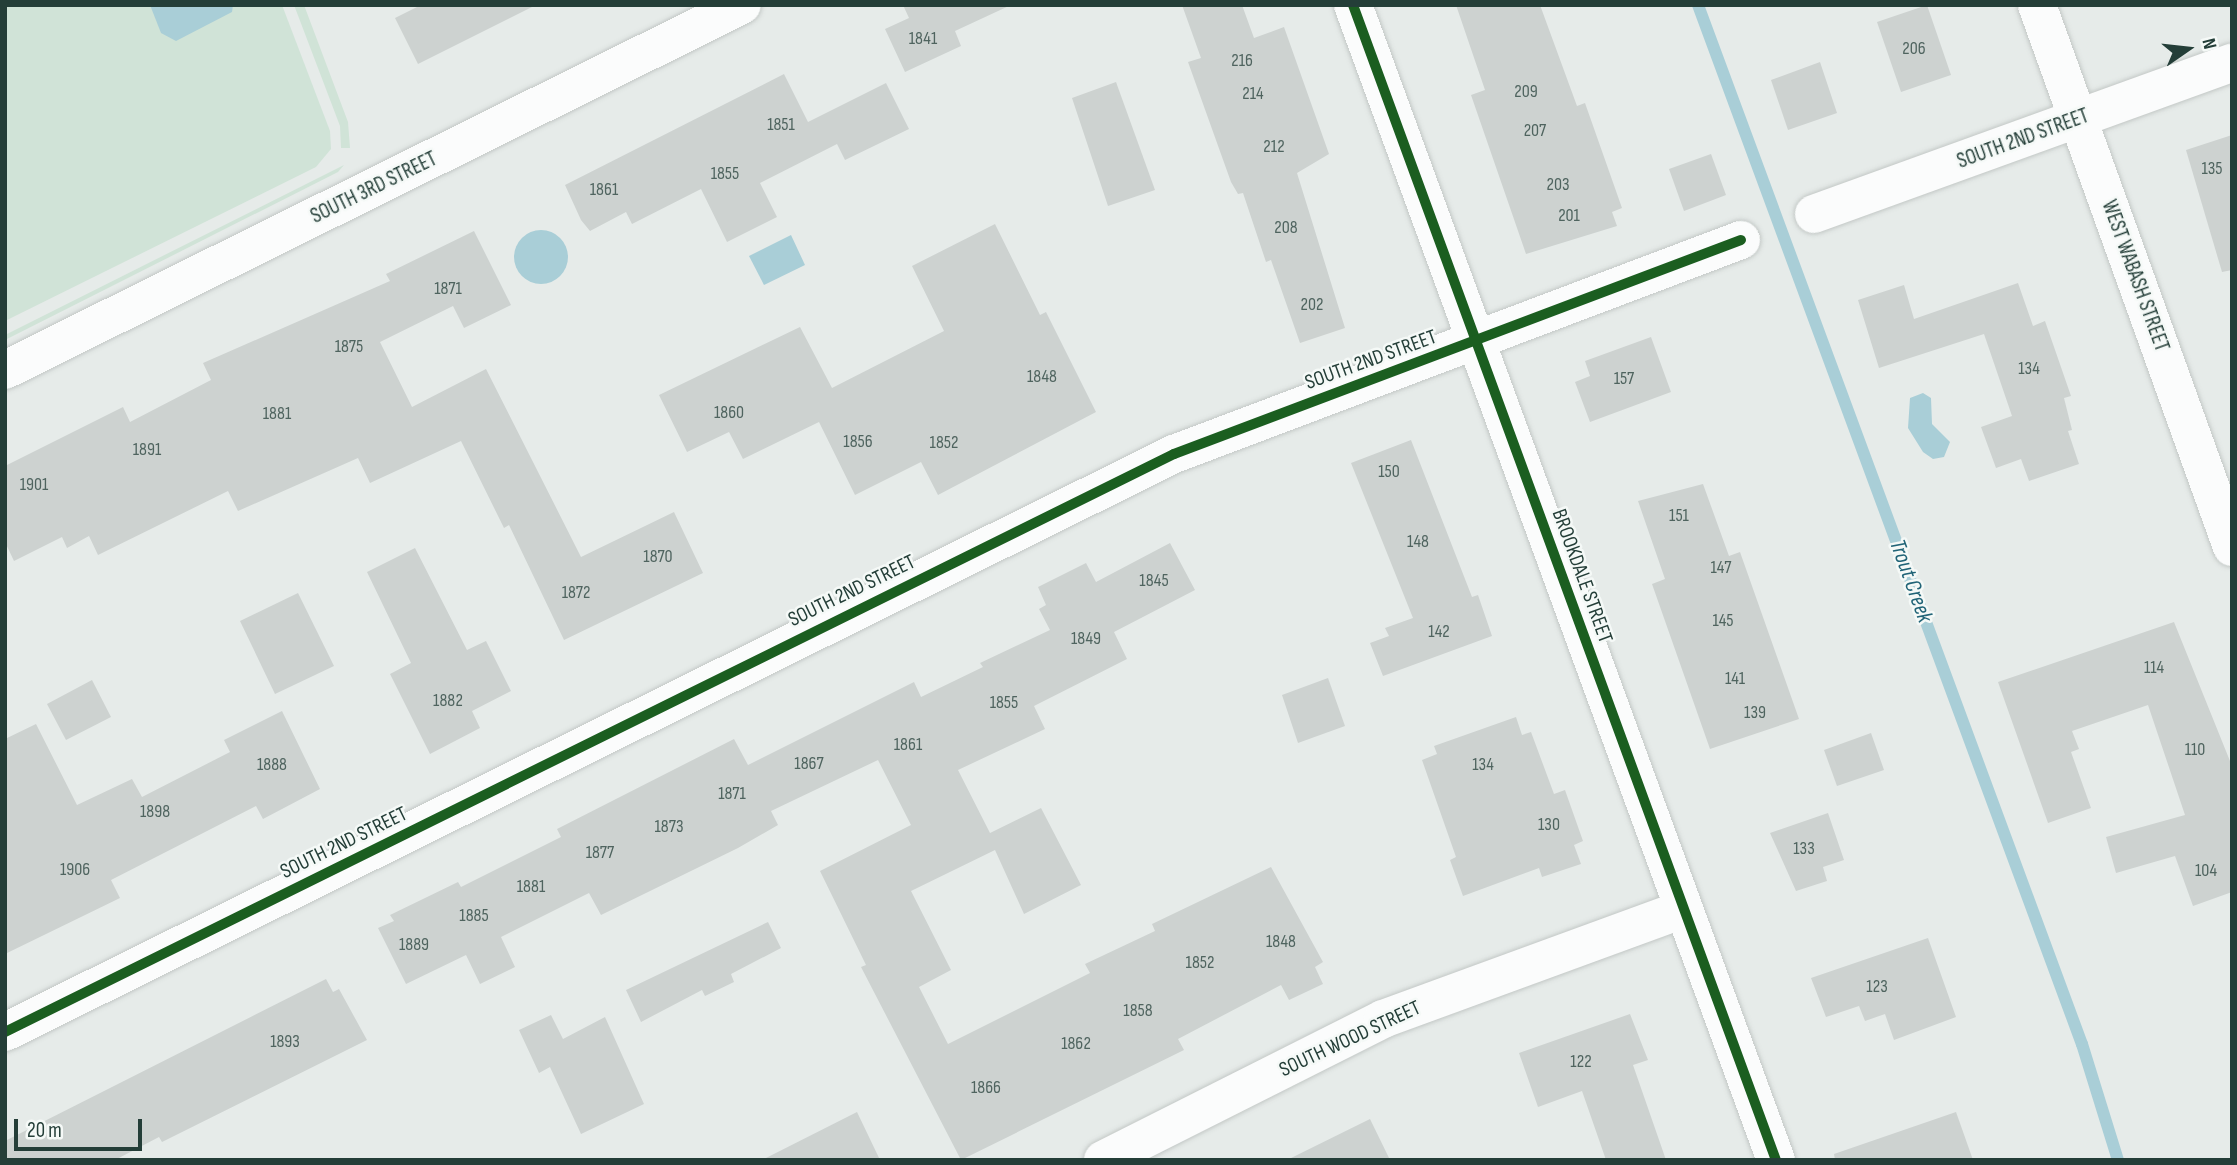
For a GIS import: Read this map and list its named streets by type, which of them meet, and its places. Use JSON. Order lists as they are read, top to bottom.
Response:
{
  "streets": {
    "street": [
      "SOUTH 2ND STREET",
      "SOUTH 3RD STREET",
      "WEST WABASH STREET",
      "BROOKDALE STREET",
      "SOUTH WOOD STREET"
    ]
  },
  "crossings": [
    ["SOUTH 2ND STREET", "WEST WABASH STREET"],
    ["SOUTH 2ND STREET", "BROOKDALE STREET"],
    ["BROOKDALE STREET", "SOUTH WOOD STREET"]
  ],
  "water": ["Trout Creek"],
  "house_numbers": [
    "1841",
    "206",
    "216",
    "209",
    "214",
    "1851",
    "207",
    "212",
    "135",
    "1855",
    "203",
    "1861",
    "201",
    "208",
    "1871",
    "202",
    "1875",
    "134",
    "1848",
    "157",
    "1860",
    "1881",
    "1856",
    "1852",
    "1891",
    "150",
    "1901",
    "151",
    "148",
    "1870",
    "147",
    "1845",
    "1872",
    "145",
    "142",
    "1849",
    "114",
    "141",
    "1882",
    "1855",
    "139",
    "1861",
    "110",
    "1867",
    "1888",
    "134",
    "1871",
    "1898",
    "130",
    "1873",
    "133",
    "1877",
    "1906",
    "104",
    "1881",
    "1885",
    "1848",
    "1889",
    "1852",
    "123",
    "1858",
    "1893",
    "1862",
    "122",
    "1866"
  ],
  "scale_bar": "20 m",
  "north": "right"
}
